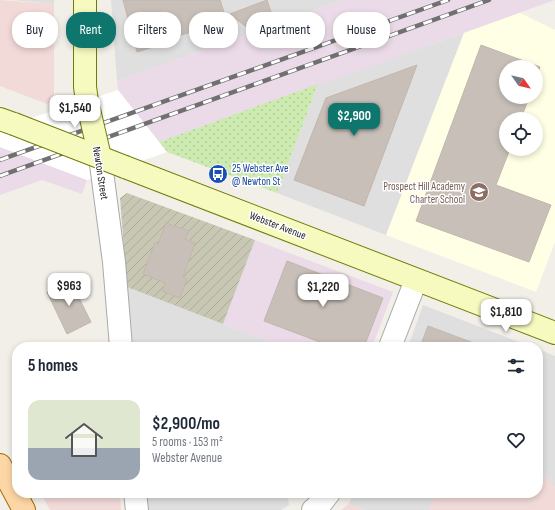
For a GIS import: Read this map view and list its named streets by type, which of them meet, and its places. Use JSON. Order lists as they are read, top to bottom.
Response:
{
  "streets": {
    "main road": ["Newton Street", "Webster Avenue"]
  },
  "crossings": [
    ["Newton Street", "Webster Avenue"]
  ],
  "places": {
    "bus stop": ["25 Webster Ave @ Newton St"],
    "school or university": ["Prospect Hill Academy Charter School"]
  },
  "north": "bottom right",
  "page": {
    "chip": [
      "Buy",
      "Rent",
      "Filters",
      "New",
      "Apartment",
      "House"
    ],
    "price": [
      "$1,540",
      "$2,900",
      "$963",
      "$1,220",
      "$1,810"
    ],
    "heading": "5 homes",
    "list": [
      {
        "name": "$2,900/mo",
        "note": "5 rooms · 153 m² · Webster Avenue"
      }
    ]
  }
}
